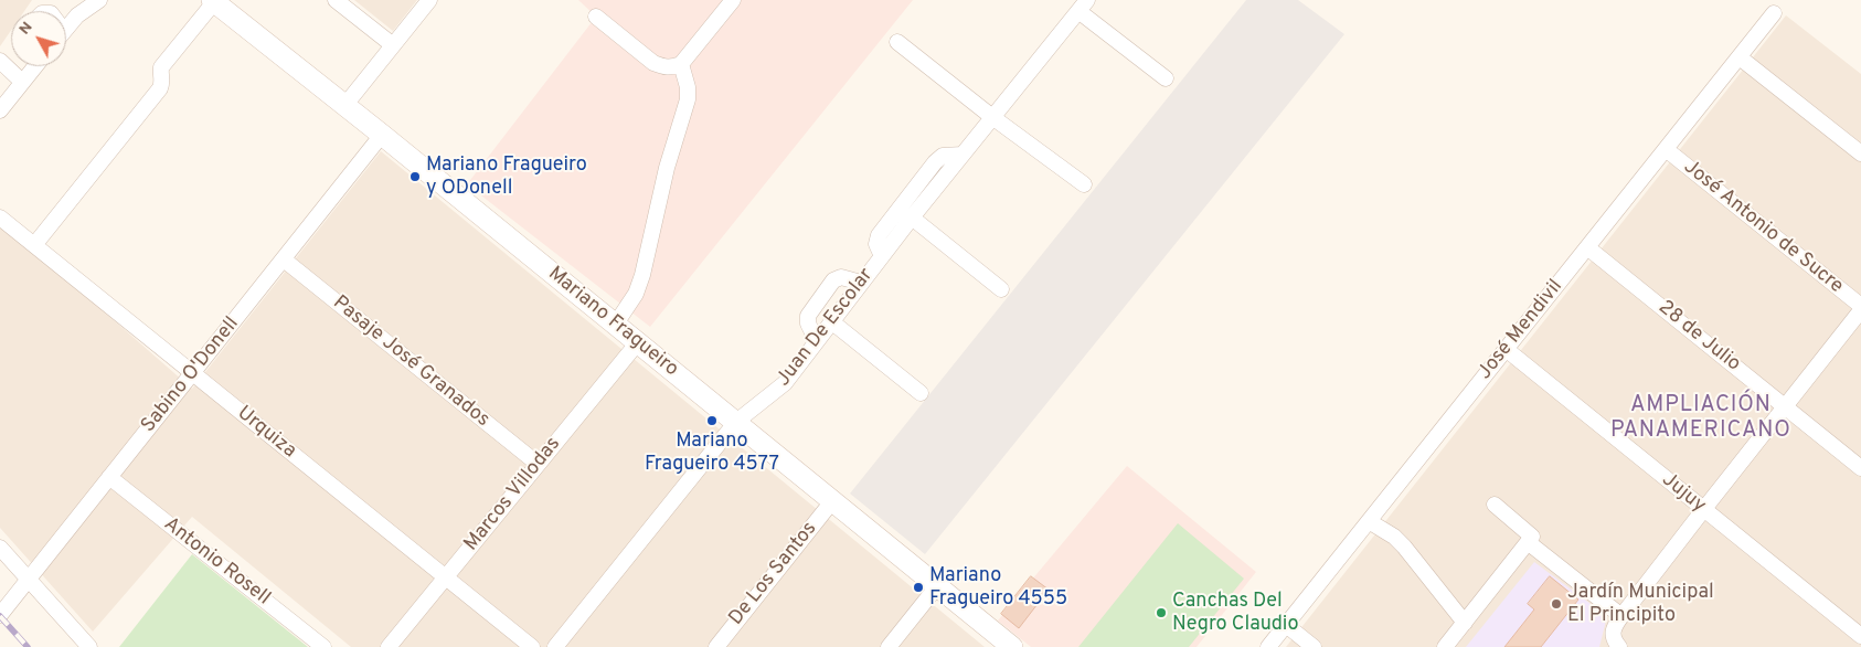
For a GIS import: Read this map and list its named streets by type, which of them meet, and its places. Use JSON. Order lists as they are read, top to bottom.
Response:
{
  "streets": {
    "main road": ["Mariano Fragueiro"],
    "street": [
      "José Antonio de Sucre",
      "Juan De Escolar",
      "José Mendivil",
      "28 de Julio",
      "Pasaje José Granados",
      "Sabino O'Donell",
      "Urquiza",
      "Jujuy",
      "Marcos Villodas",
      "Antonio Rosell",
      "De Los Santos"
    ]
  },
  "crossings": [
    ["José Antonio de Sucre", "José Mendivil"],
    ["Mariano Fragueiro", "Juan De Escolar"],
    ["Mariano Fragueiro", "Sabino O'Donell"],
    ["Mariano Fragueiro", "Marcos Villodas"],
    ["Mariano Fragueiro", "De Los Santos"],
    ["José Mendivil", "28 de Julio"],
    ["José Mendivil", "Jujuy"],
    ["Pasaje José Granados", "Sabino O'Donell"],
    ["Pasaje José Granados", "Marcos Villodas"],
    ["Sabino O'Donell", "Urquiza"],
    ["Sabino O'Donell", "Antonio Rosell"],
    ["Urquiza", "Marcos Villodas"]
  ],
  "districts": ["AMPLIACIÓN PANAMERICANO"],
  "places": [
    "Mariano Fragueiro y ODonell",
    "Mariano Fragueiro 4577",
    "Mariano Fragueiro 4555",
    "Jardín Municipal El Principito",
    "Canchas Del Negro Claudio"
  ],
  "north": "top left"
}
